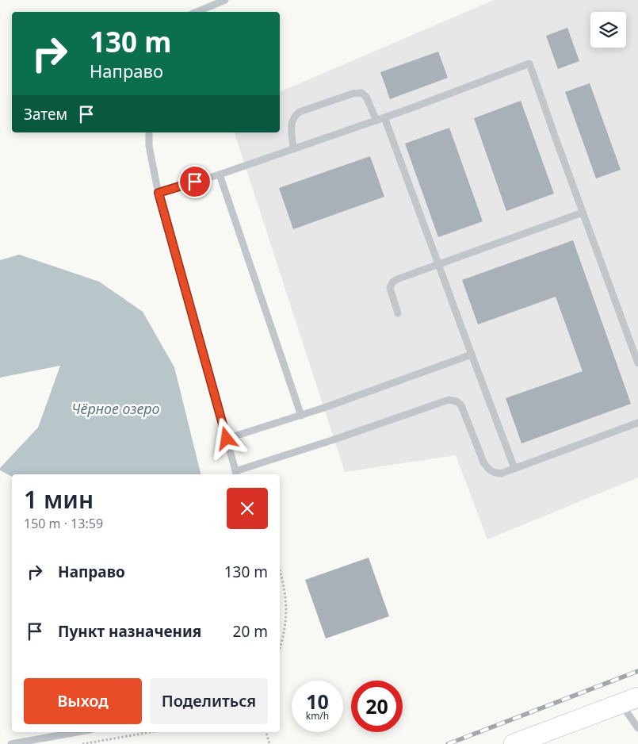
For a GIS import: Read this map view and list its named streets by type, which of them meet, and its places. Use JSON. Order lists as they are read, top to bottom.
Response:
{
  "water": ["Чёрное озеро"],
  "page": {
    "turn": ["130 m", "Направо"],
    "then": "Затем",
    "heading": ["1 мин", "150 m · 13:59"],
    "list": [
      {
        "name": "Направо",
        "value": "130 m"
      },
      {
        "name": "Пункт назначения",
        "value": "20 m"
      }
    ],
    "buttons": ["Выход", "Поделиться"],
    "speed": "10 km/h",
    "limit": "20"
  }
}
